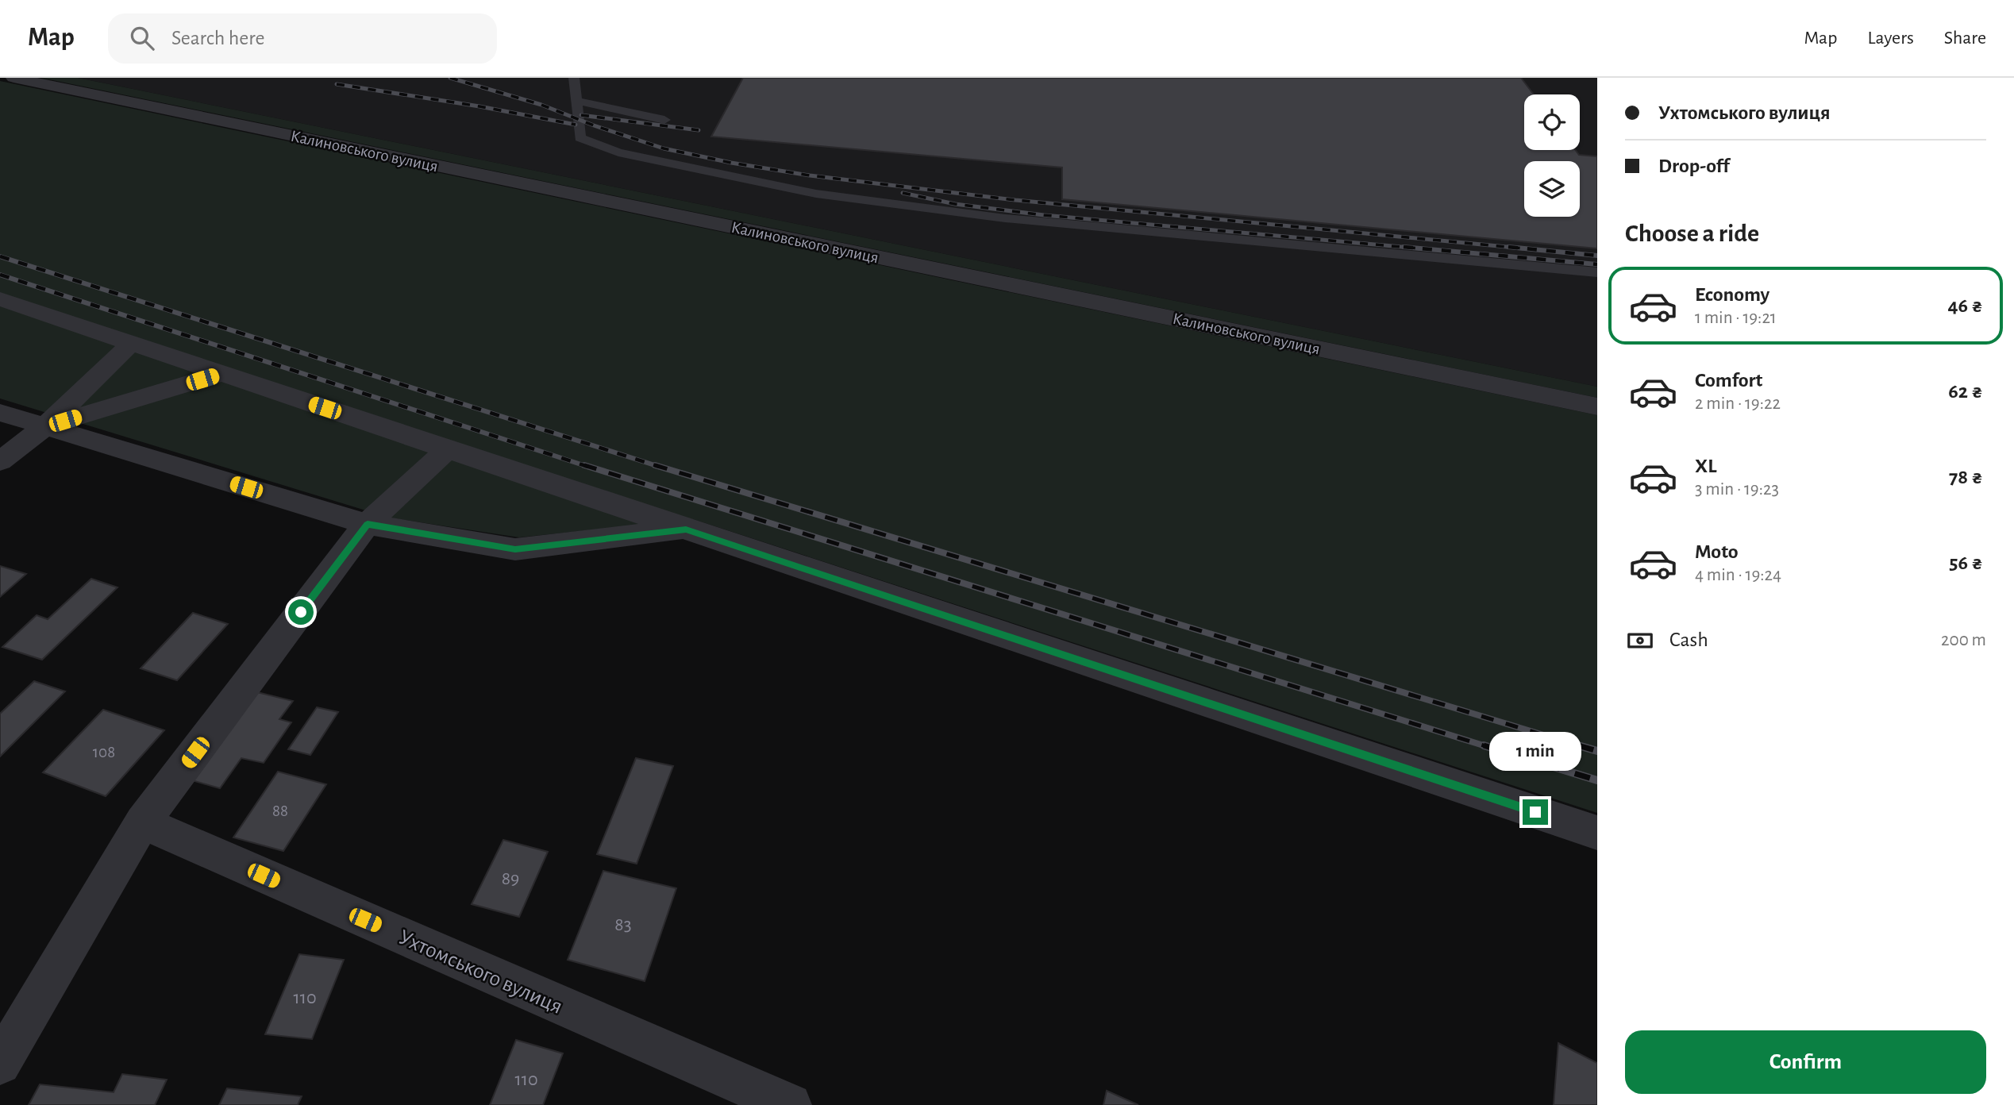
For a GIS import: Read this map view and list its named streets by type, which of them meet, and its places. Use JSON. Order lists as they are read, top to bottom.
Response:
{
  "streets": {
    "street": ["Калиновського вулиця", "Ухтомського вулиця"]
  },
  "house_numbers": [
    "108",
    "88",
    "89",
    "83",
    "110",
    "110"
  ],
  "page": {
    "header": "Map",
    "search": "Search here",
    "nav": ["Map", "Layers", "Share"],
    "banner": ["Ухтомського вулиця", "Drop-off"],
    "heading": "Choose a ride",
    "list": [
      {
        "name": "Economy",
        "note": "1 min · 19:21",
        "value": "46 ₴"
      },
      {
        "name": "Comfort",
        "note": "2 min · 19:22",
        "value": "62 ₴"
      },
      {
        "name": "XL",
        "note": "3 min · 19:23",
        "value": "78 ₴"
      },
      {
        "name": "Moto",
        "note": "4 min · 19:24",
        "value": "56 ₴"
      }
    ],
    "pay": ["Cash", "200 m"],
    "bubble": "1 min",
    "buttons": "Confirm"
  }
}
